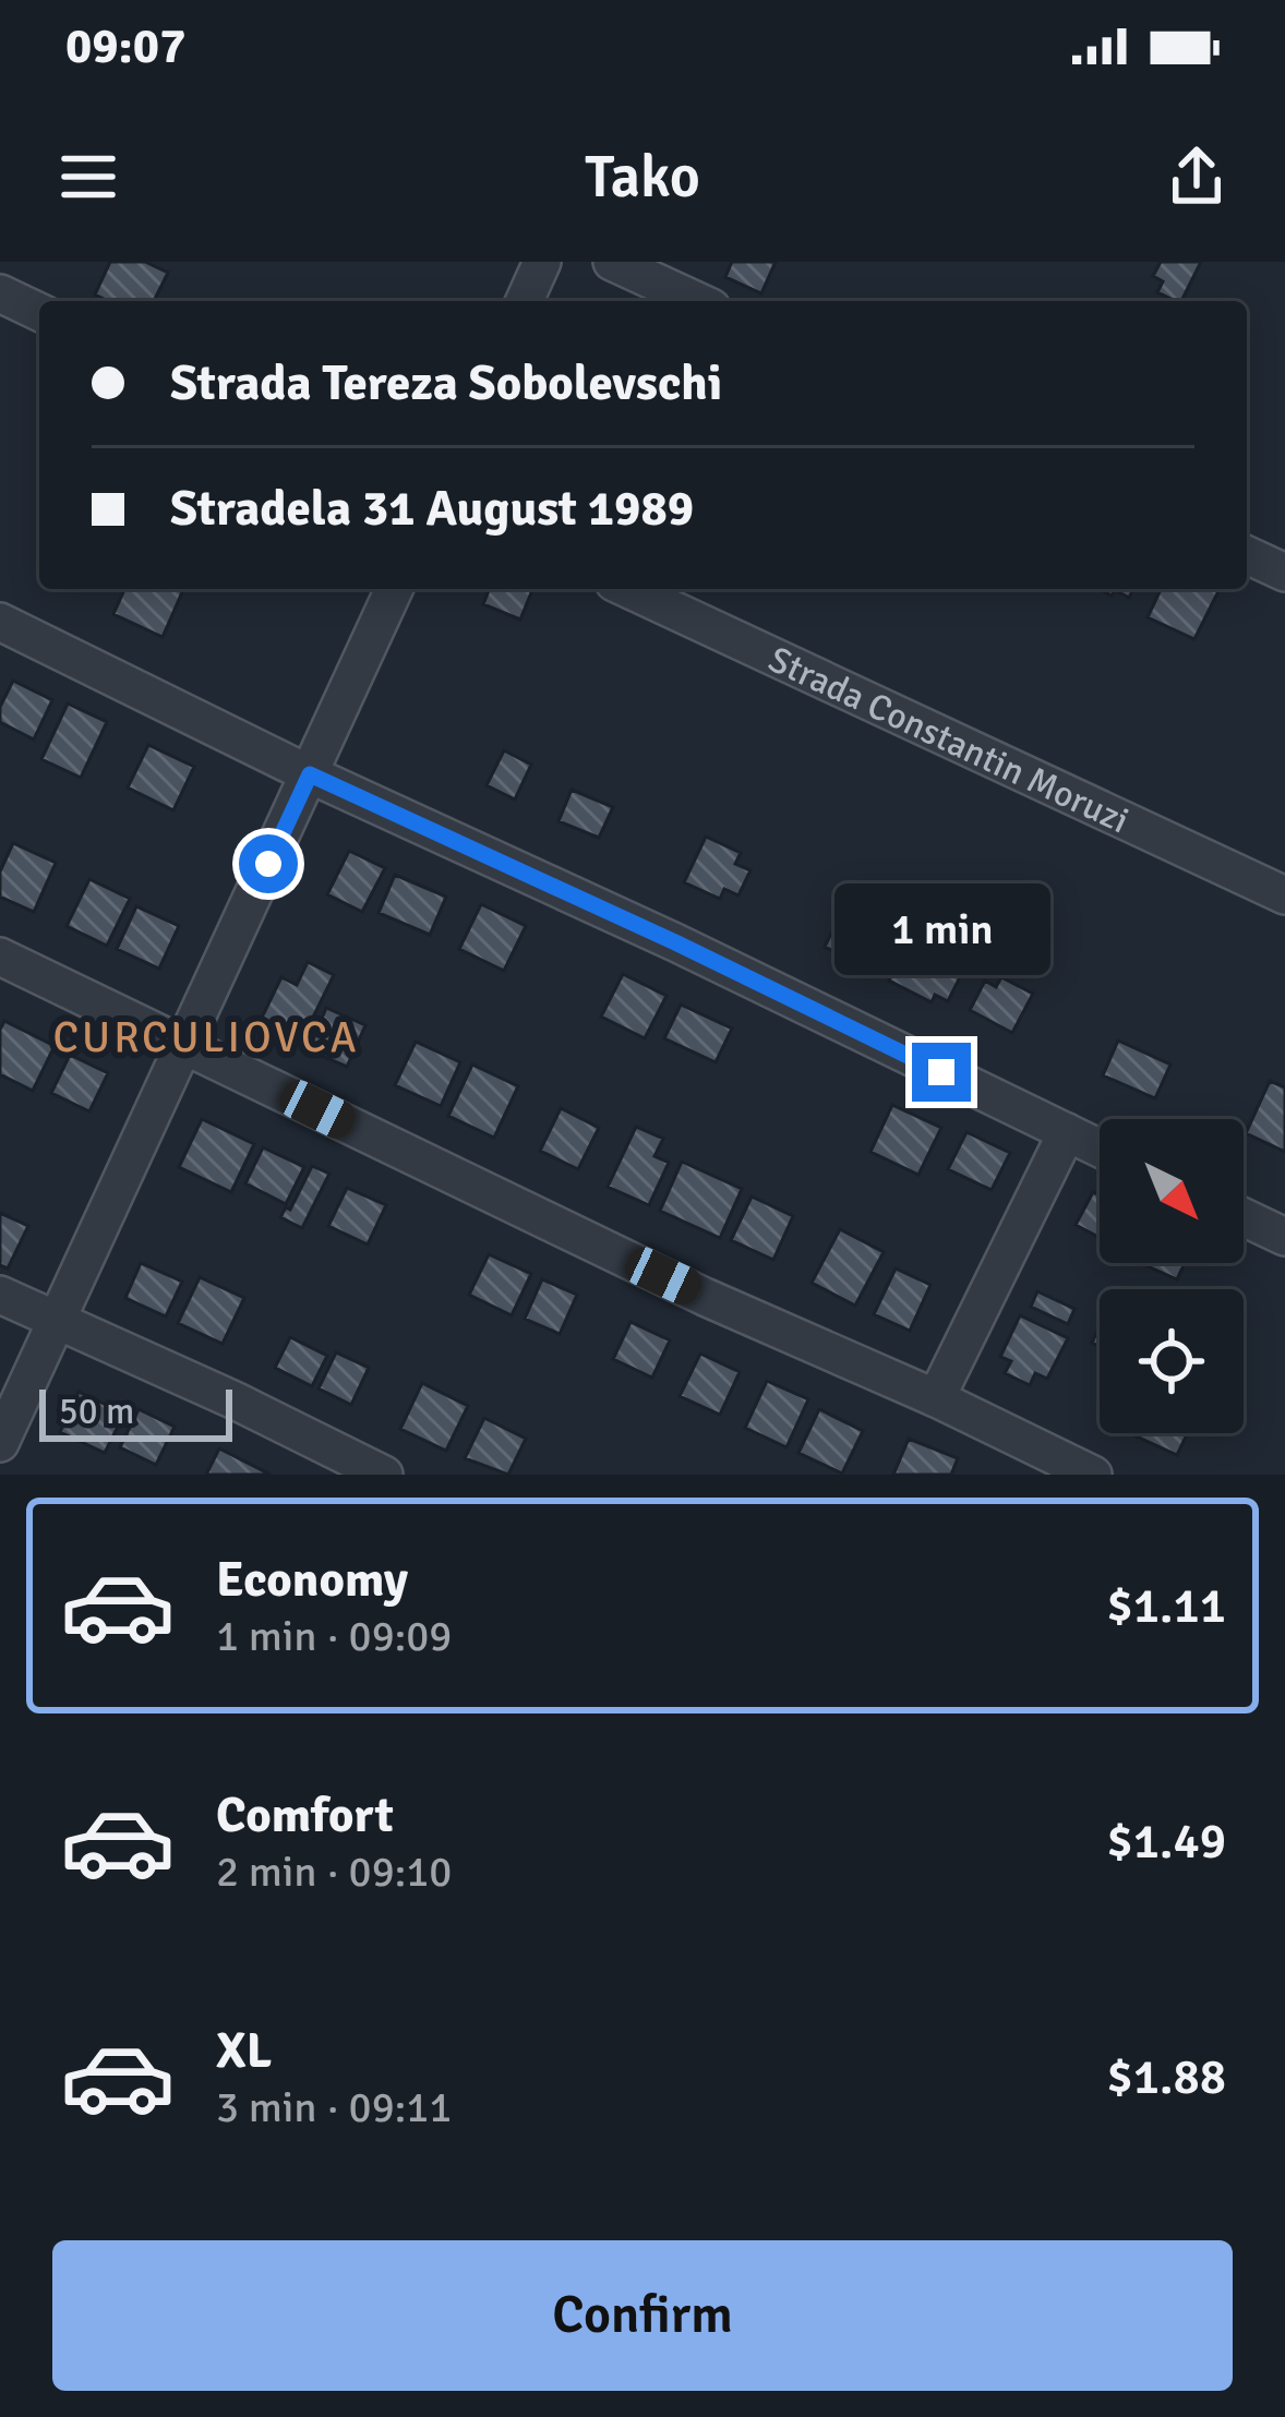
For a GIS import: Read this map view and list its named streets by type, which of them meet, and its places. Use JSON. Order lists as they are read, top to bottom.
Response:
{
  "streets": {
    "street": ["Strada Constantin Moruzi"]
  },
  "districts": ["CURCULIOVCA"],
  "scale_bar": "50 m",
  "north": "bottom right",
  "page": {
    "status": "09:07",
    "header": "Tako",
    "banner": ["Strada Tereza Sobolevschi", "Stradela 31 August 1989"],
    "bubble": "1 min",
    "scale": "50 m",
    "list": [
      {
        "name": "Economy",
        "note": "1 min · 09:09",
        "value": "$1.11"
      },
      {
        "name": "Comfort",
        "note": "2 min · 09:10",
        "value": "$1.49"
      },
      {
        "name": "XL",
        "note": "3 min · 09:11",
        "value": "$1.88"
      }
    ],
    "buttons": "Confirm"
  }
}
